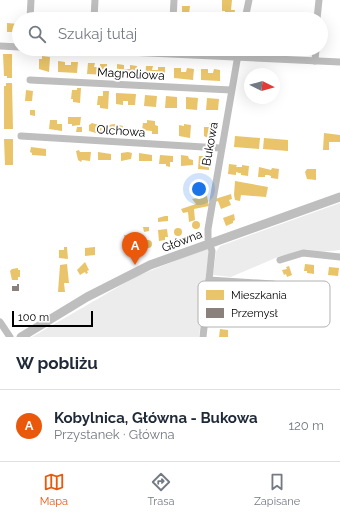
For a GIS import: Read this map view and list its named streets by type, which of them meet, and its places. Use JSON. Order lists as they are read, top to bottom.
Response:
{
  "streets": {
    "main road": ["Główna"],
    "street": ["Magnoliowa", "Olchowa", "Bukowa"]
  },
  "crossings": [
    ["Magnoliowa", "Bukowa"],
    ["Olchowa", "Bukowa"],
    ["Bukowa", "Główna"]
  ],
  "legend": ["Mieszkania", "Przemysł"],
  "scale_bar": "100 m",
  "north": "right",
  "page": {
    "search": "Szukaj tutaj",
    "pins": "A",
    "scale": "100 m",
    "heading": "W pobliżu",
    "list": [
      {
        "mark": "A",
        "name": "Kobylnica, Główna - Bukowa",
        "note": "Przystanek · Główna",
        "value": "120 m"
      }
    ],
    "nav": ["Mapa", "Trasa", "Zapisane"]
  }
}
